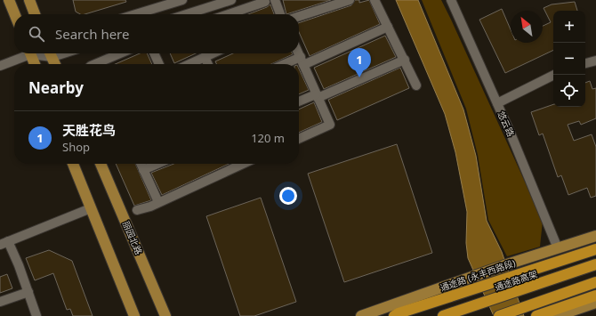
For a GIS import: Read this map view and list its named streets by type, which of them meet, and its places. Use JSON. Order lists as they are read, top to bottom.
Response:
{
  "streets": {
    "highway": ["通途路高架"],
    "main road": ["丽园北路", "通途路 (永丰西路段)"],
    "street": ["悠云路"]
  },
  "crossings": [
    ["悠云路", "通途路 (永丰西路段)"]
  ],
  "north": "top left",
  "page": {
    "map_buttons": ["+", "−"],
    "search": "Search here",
    "pins": "1",
    "heading": "Nearby",
    "list": [
      {
        "mark": "1",
        "name": "天胜花鸟",
        "note": "Shop",
        "value": "120 m"
      }
    ]
  }
}
